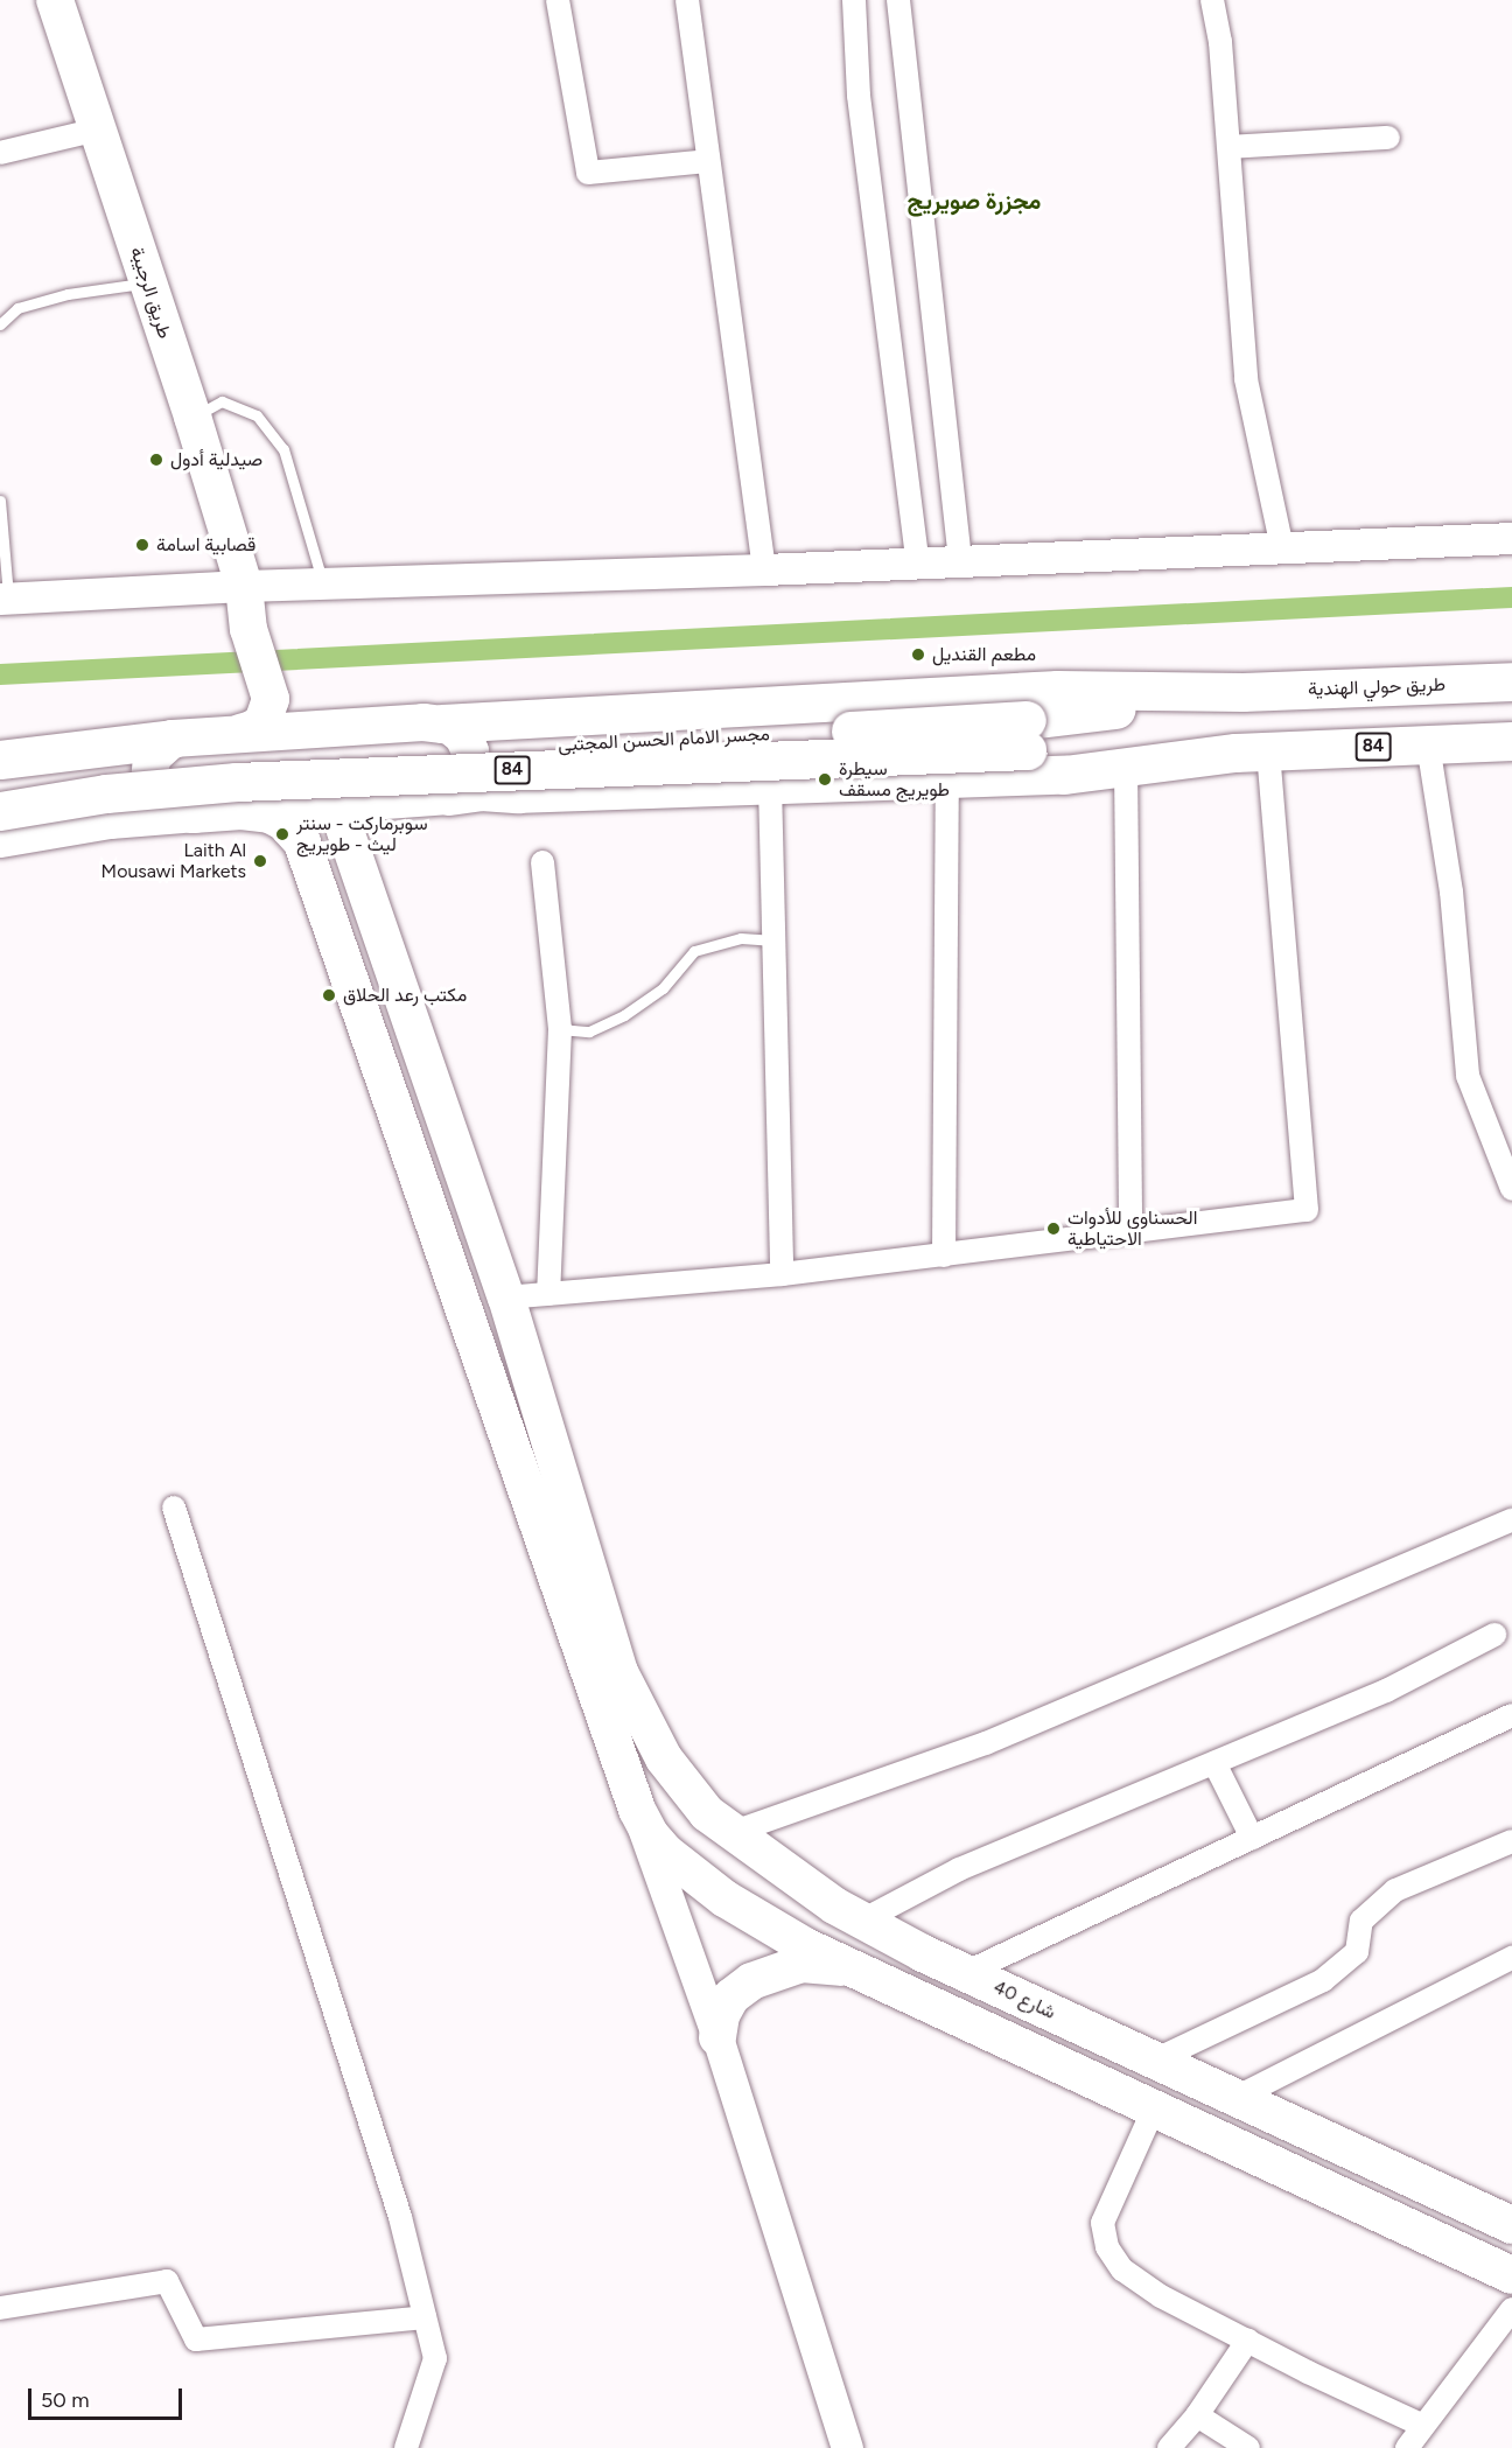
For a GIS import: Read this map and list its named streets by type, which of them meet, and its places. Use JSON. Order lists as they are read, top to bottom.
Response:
{
  "streets": {
    "highway": ["طريق حولي الهندية", "مجسر الامام الحسن المجتبى", "84"],
    "main road": ["طريق الرجيبة", "شارع 40"]
  },
  "crossings": [
    ["طريق حولي الهندية", "مجسر الامام الحسن المجتبى"],
    ["مجسر الامام الحسن المجتبى", "84"]
  ],
  "districts": ["مجزرة صويريج"],
  "places": [
    "صيدلية أدول",
    "قصابية اسامة",
    "مطعم القنديل",
    "سيطرة طويريج مسقف",
    "سوبرماركت - سنتر ليث - طويريج",
    "Laith Al Mousawi Markets",
    "مكتب رعد الحلاق",
    "الحسناوي للأدوات الاحتياطية"
  ],
  "scale_bar": "50 m"
}
